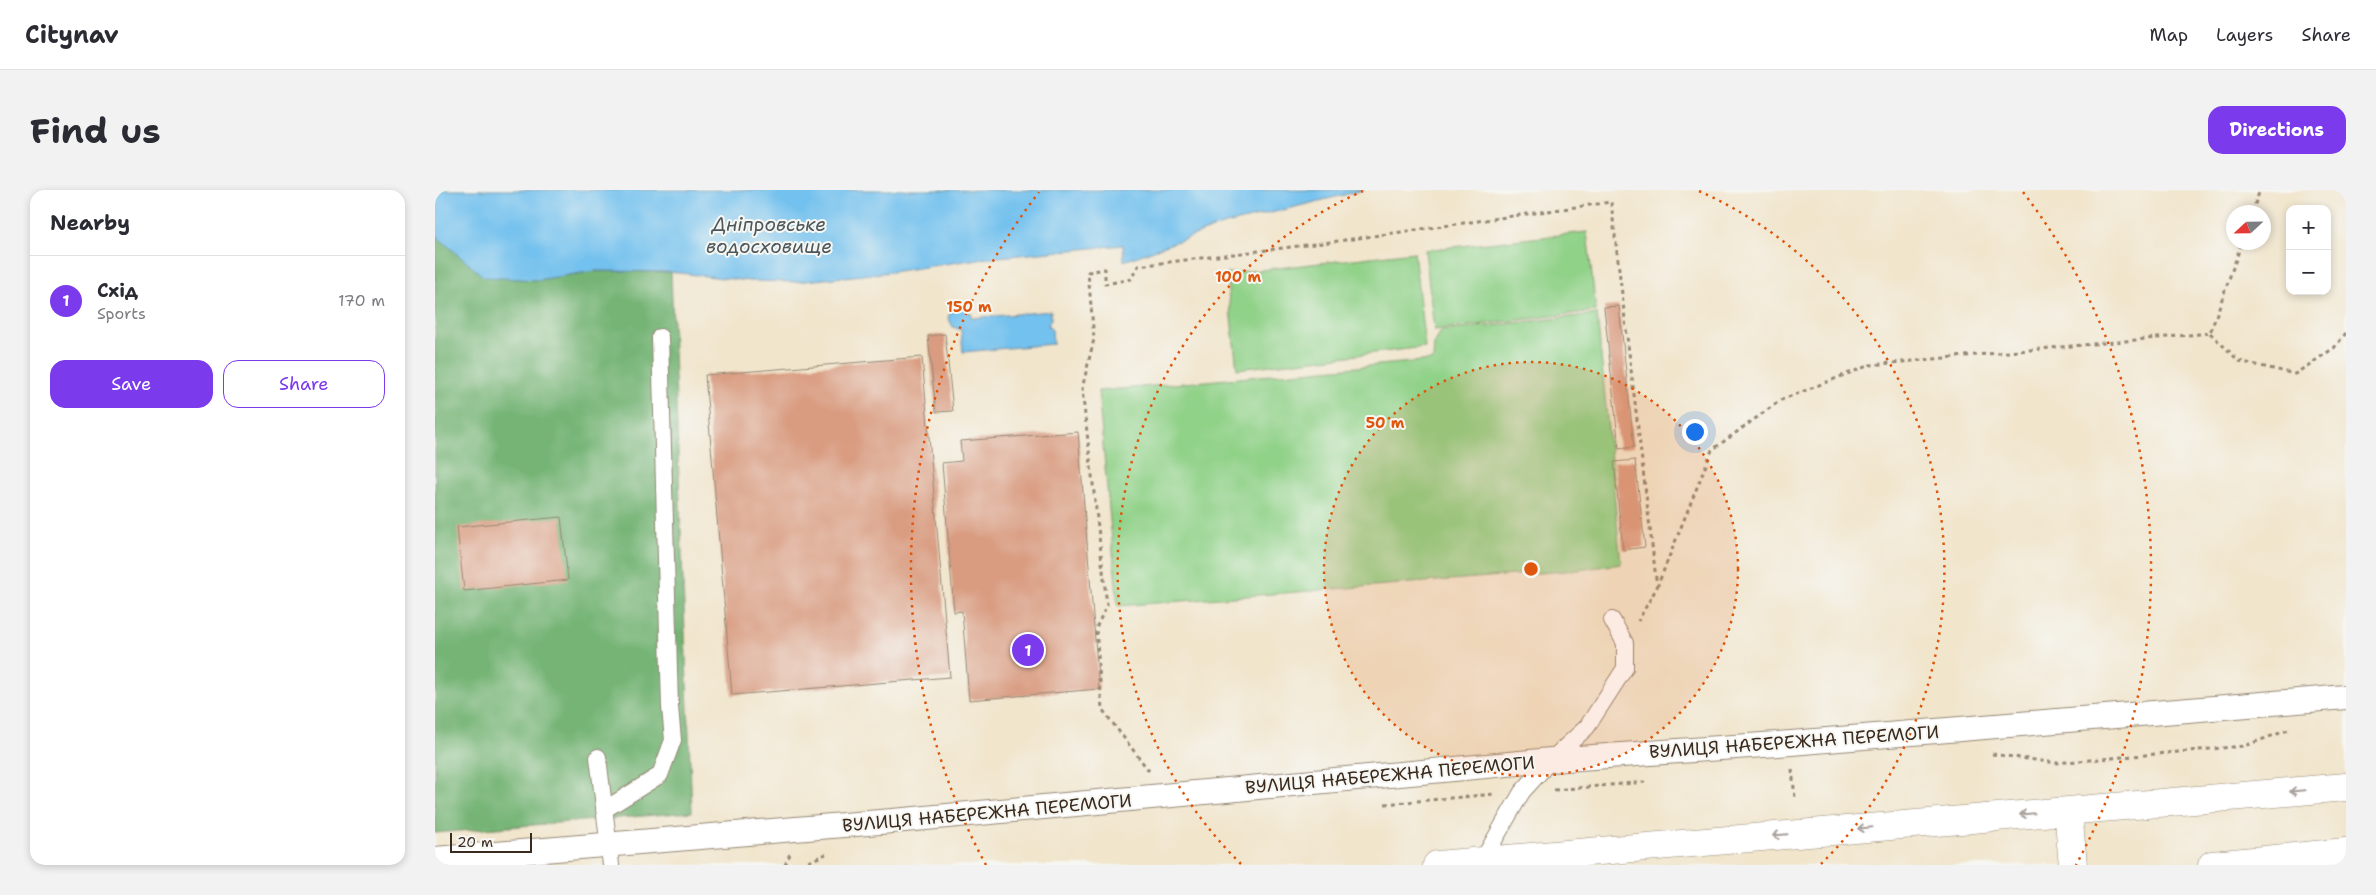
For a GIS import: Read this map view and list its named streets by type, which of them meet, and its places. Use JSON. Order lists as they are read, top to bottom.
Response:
{
  "streets": {
    "street": ["ВУЛИЦЯ НАБЕРЕЖНА ПЕРЕМОГИ"]
  },
  "water": ["Дніпровське водосховище"],
  "scale_bar": "20 m",
  "north": "left",
  "page": {
    "header": "Citynav",
    "nav": ["Map", "Layers", "Share"],
    "buttons": [
      "Directions",
      ["Save", "Share"]
    ],
    "title": "Find us",
    "heading": "Nearby",
    "map_buttons": ["+", "−"],
    "list": [
      {
        "mark": "1",
        "name": "Схід",
        "note": "Sports",
        "value": "170 m"
      }
    ],
    "pins": "1",
    "scale": "20 m"
  },
  "rings": ["100 m", "150 m", "50 m"]
}
